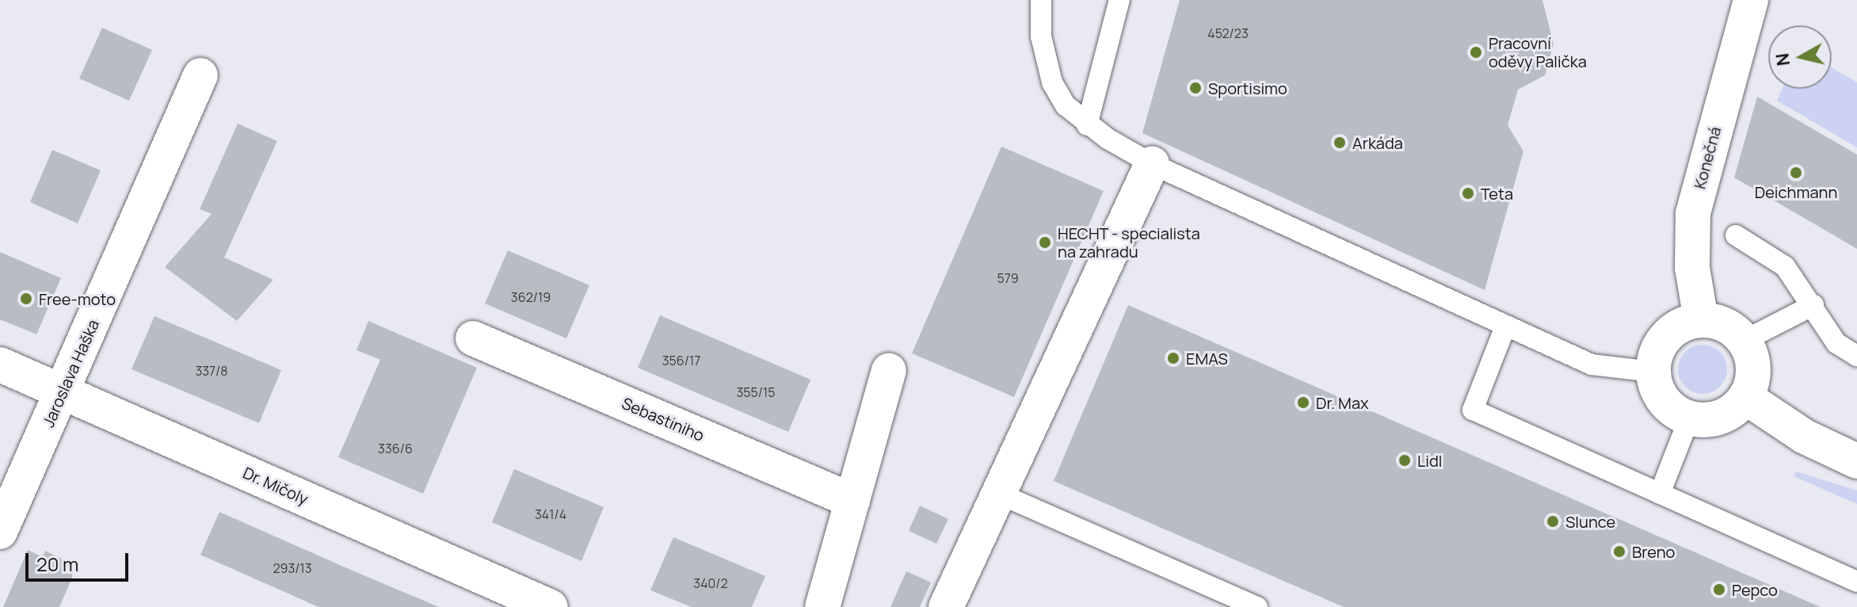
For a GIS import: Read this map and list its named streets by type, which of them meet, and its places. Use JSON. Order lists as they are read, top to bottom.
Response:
{
  "streets": {
    "street": [
      "Konečná",
      "Jaroslava Haška",
      "Sebastiniho",
      "Dr. Mičoly"
    ]
  },
  "crossings": [
    ["Jaroslava Haška", "Dr. Mičoly"]
  ],
  "places": [
    "Pracovní oděvy Palička",
    "Sportisimo",
    "Arkáda",
    "Deichmann",
    "Teta",
    "HECHT - specialista na zahradu",
    "Free-moto",
    "EMAS",
    "Dr. Max",
    "Lidl",
    "Slunce",
    "Breno",
    "Pepco"
  ],
  "house_numbers": [
    "452/23",
    "579",
    "362/19",
    "356/17",
    "337/8",
    "355/15",
    "336/6",
    "341/4",
    "293/13",
    "340/2"
  ],
  "scale_bar": "20 m",
  "north": "left"
}
